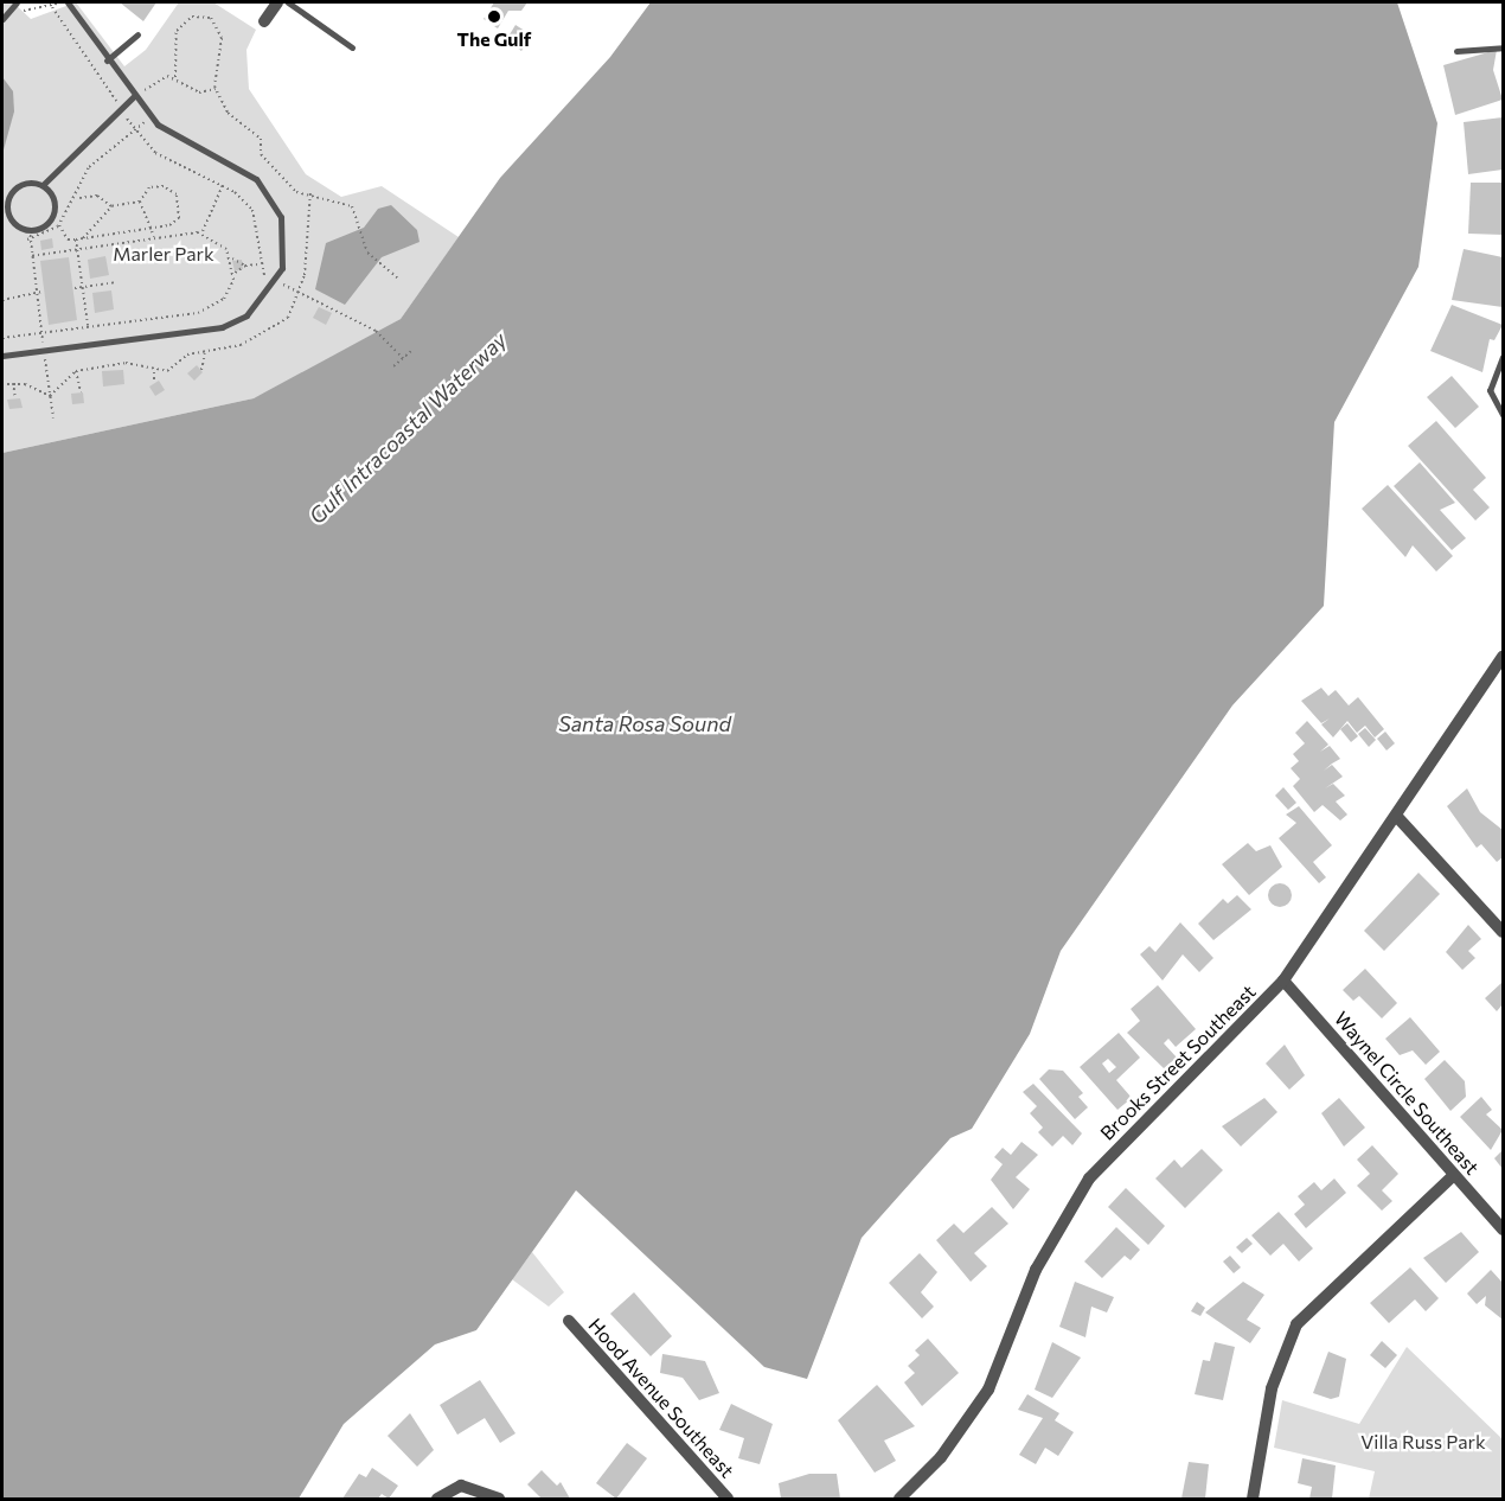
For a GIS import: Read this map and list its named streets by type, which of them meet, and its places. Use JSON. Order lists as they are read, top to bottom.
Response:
{
  "streets": {
    "street": ["Brooks Street Southeast", "Waynel Circle Southeast", "Hood Avenue Southeast"]
  },
  "crossings": [
    ["Brooks Street Southeast", "Waynel Circle Southeast"]
  ],
  "water": ["Gulf Intracoastal Waterway", "Santa Rosa Sound"],
  "parks": ["Marler Park", "Villa Russ Park"],
  "places": ["The Gulf"]
}
